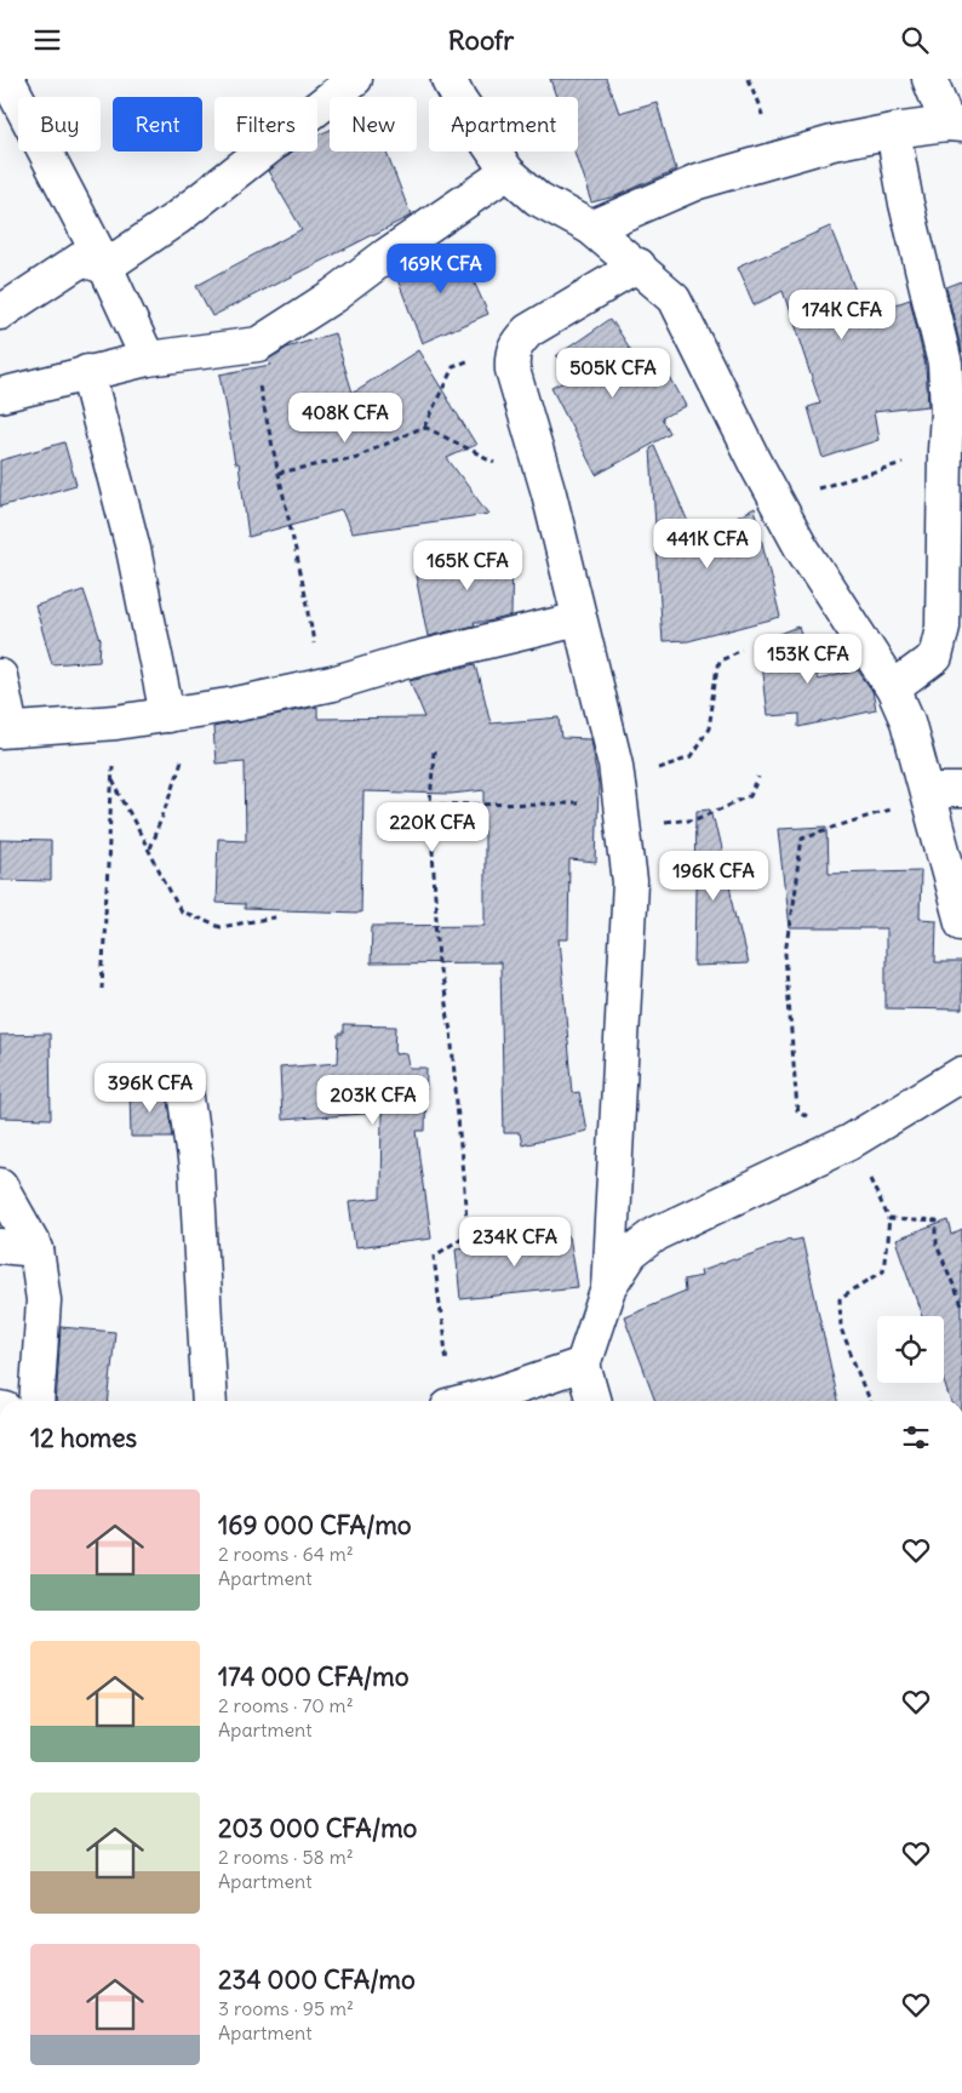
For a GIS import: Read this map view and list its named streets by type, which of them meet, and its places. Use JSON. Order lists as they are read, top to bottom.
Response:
{
  "page": {
    "header": "Roofr",
    "chip": [
      "Buy",
      "Rent",
      "Filters",
      "New",
      "Apartment"
    ],
    "price": [
      "169K CFA",
      "174K CFA",
      "505K CFA",
      "408K CFA",
      "441K CFA",
      "165K CFA",
      "153K CFA",
      "220K CFA",
      "196K CFA",
      "396K CFA",
      "203K CFA",
      "234K CFA"
    ],
    "heading": "12 homes",
    "list": [
      {
        "name": "169 000 CFA/mo",
        "note": "2 rooms · 64 m² · Apartment"
      },
      {
        "name": "174 000 CFA/mo",
        "note": "2 rooms · 70 m² · Apartment"
      },
      {
        "name": "203 000 CFA/mo",
        "note": "2 rooms · 58 m² · Apartment"
      },
      {
        "name": "234 000 CFA/mo",
        "note": "3 rooms · 95 m² · Apartment"
      }
    ]
  }
}
